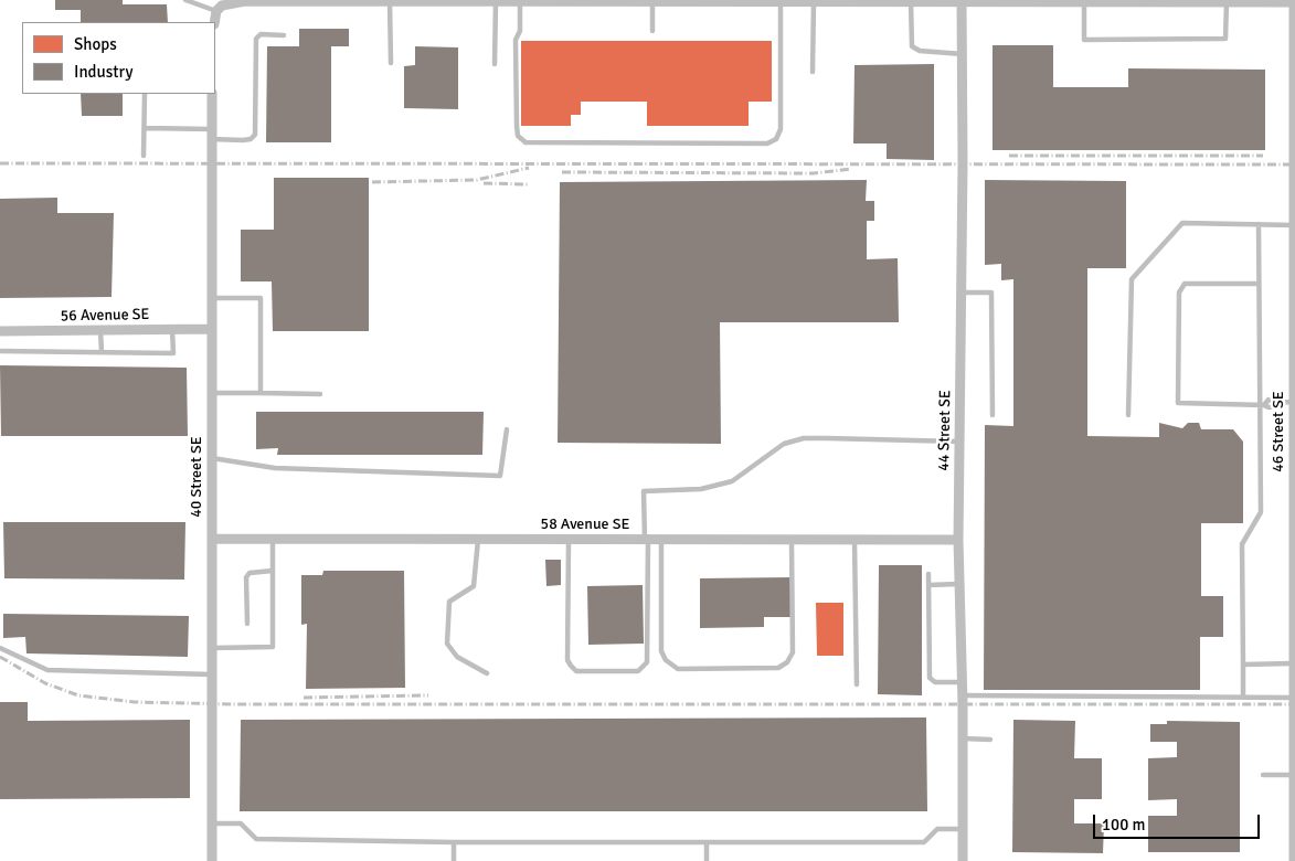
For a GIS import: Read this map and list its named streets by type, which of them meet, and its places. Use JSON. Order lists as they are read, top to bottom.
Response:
{
  "streets": {
    "street": [
      "56 Avenue SE",
      "44 Street SE",
      "46 Street SE",
      "40 Street SE",
      "58 Avenue SE"
    ]
  },
  "crossings": [
    ["56 Avenue SE", "40 Street SE"],
    ["44 Street SE", "58 Avenue SE"],
    ["40 Street SE", "58 Avenue SE"]
  ],
  "legend": ["Shops", "Industry"],
  "scale_bar": "100 m"
}
